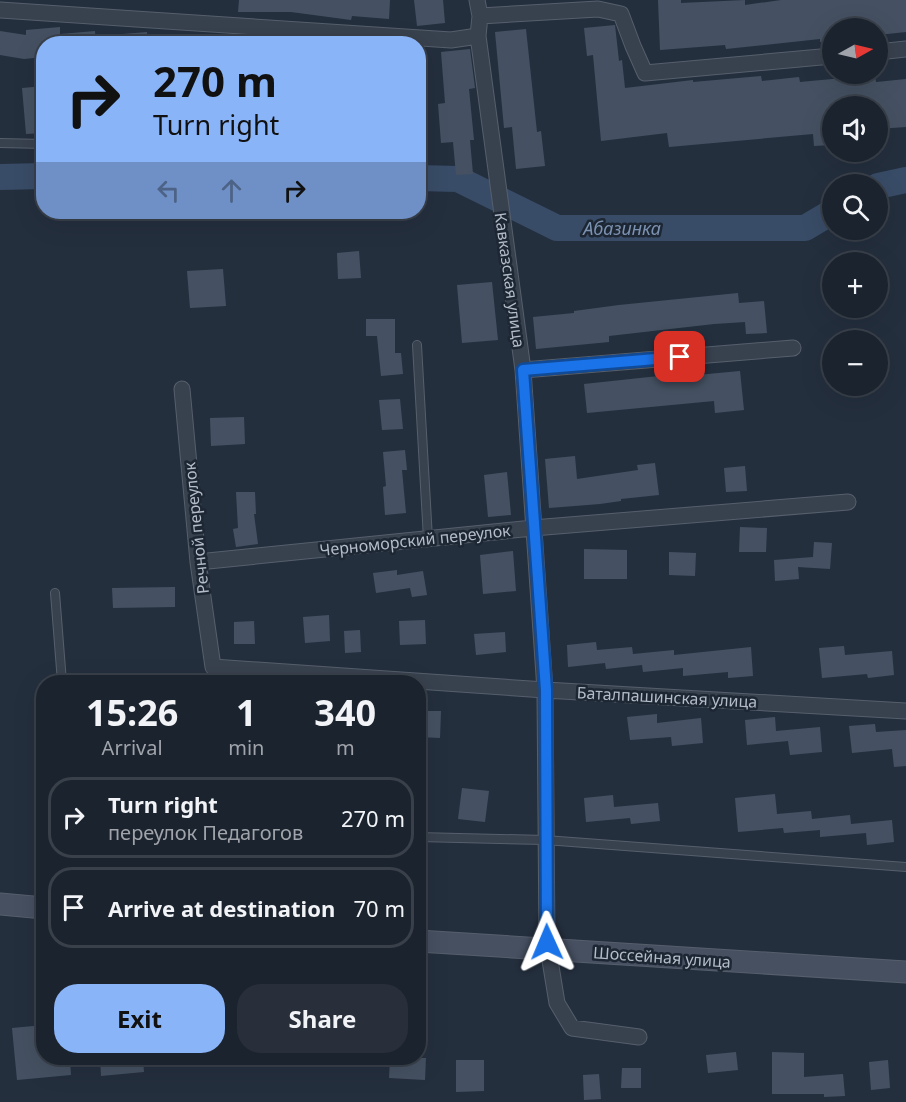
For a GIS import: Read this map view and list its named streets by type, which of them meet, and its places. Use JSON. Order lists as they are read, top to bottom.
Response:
{
  "streets": {
    "main road": ["Шоссейная улица"],
    "street": [
      "Кавказская улица",
      "Речной переулок",
      "Черноморский переулок",
      "Баталпашинская улица"
    ]
  },
  "crossings": [
    ["Кавказская улица", "Черноморский переулок"],
    ["Кавказская улица", "Баталпашинская улица"],
    ["Кавказская улица", "Шоссейная улица"],
    ["Речной переулок", "Черноморский переулок"],
    ["Речной переулок", "Баталпашинская улица"]
  ],
  "water": ["Абазинка"],
  "north": "right",
  "page": {
    "map_buttons": ["+", "−"],
    "turn": ["270 m", "Turn right"],
    "eta": [
      "15:26",
      "Arrival",
      "1",
      "min",
      "340",
      "m"
    ],
    "list": [
      {
        "name": "Turn right",
        "note": "переулок Педагогов",
        "value": "270 m"
      },
      {
        "name": "Arrive at destination",
        "value": "70 m"
      }
    ],
    "buttons": ["Exit", "Share"]
  }
}
